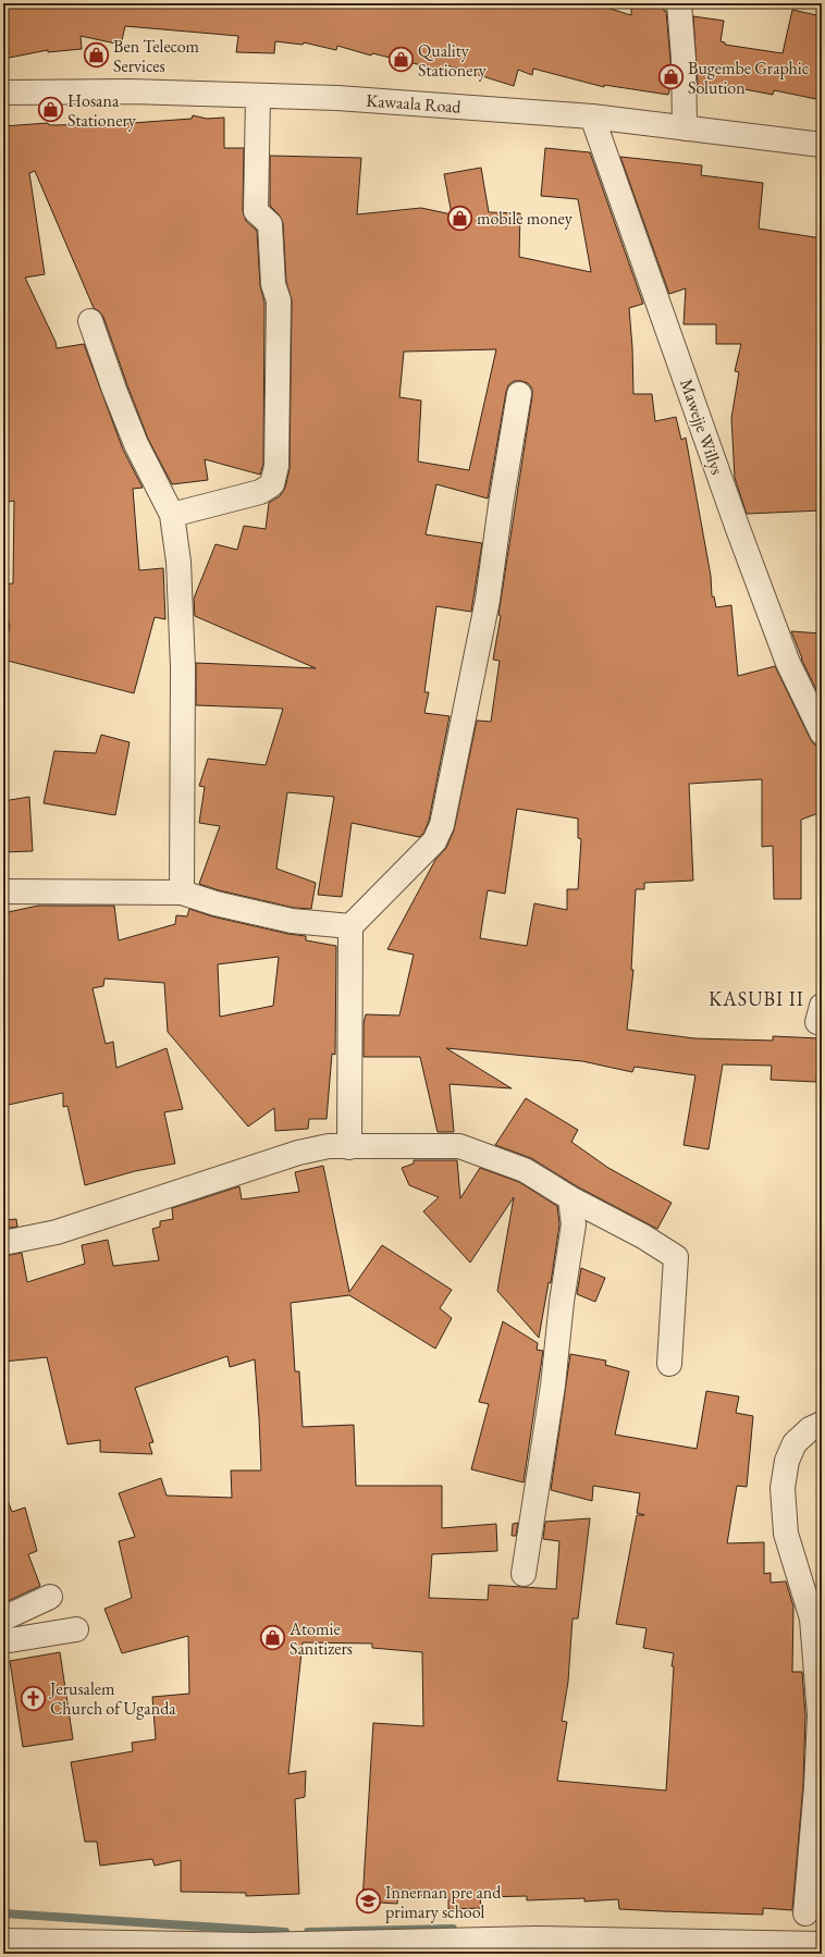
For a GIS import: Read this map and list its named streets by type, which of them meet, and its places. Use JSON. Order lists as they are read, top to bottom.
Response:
{
  "streets": {
    "street": ["Kawaala Road", "Mawejje Willys"]
  },
  "crossings": [
    ["Kawaala Road", "Mawejje Willys"]
  ],
  "districts": ["KASUBI II"],
  "places": {
    "shop": [
      "Ben Telecom Services",
      "Quality Stationery",
      "Bugembe Graphic Solution",
      "Hosana Stationery",
      "mobile money",
      "Atomie Sanitizers"
    ],
    "church": ["Jerusalem Church of Uganda"],
    "school or university": ["Innernan pre and primary school"]
  }
}
